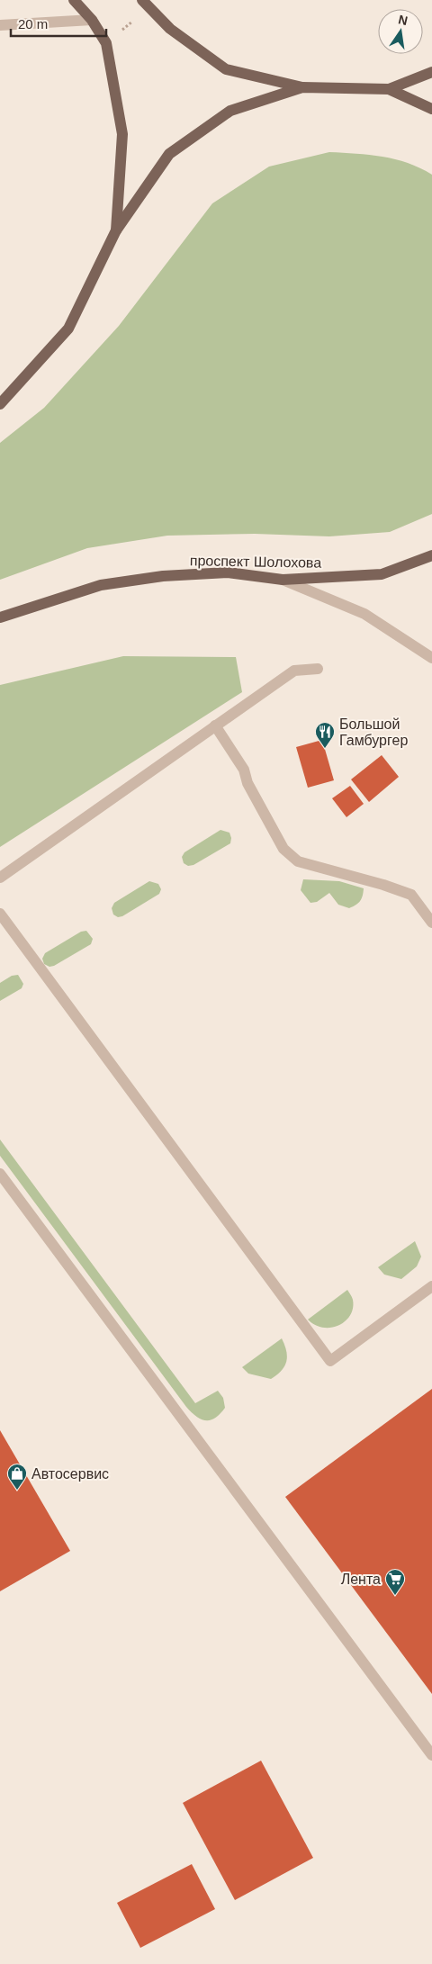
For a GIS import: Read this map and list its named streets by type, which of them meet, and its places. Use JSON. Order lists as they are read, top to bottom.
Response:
{
  "streets": {
    "main road": ["проспект Шолохова"]
  },
  "places": {
    "restaurant": ["Большой Гамбургер"],
    "shop": ["Автосервис"],
    "supermarket": ["Лента"]
  },
  "scale_bar": "20 m",
  "north": "top"
}
